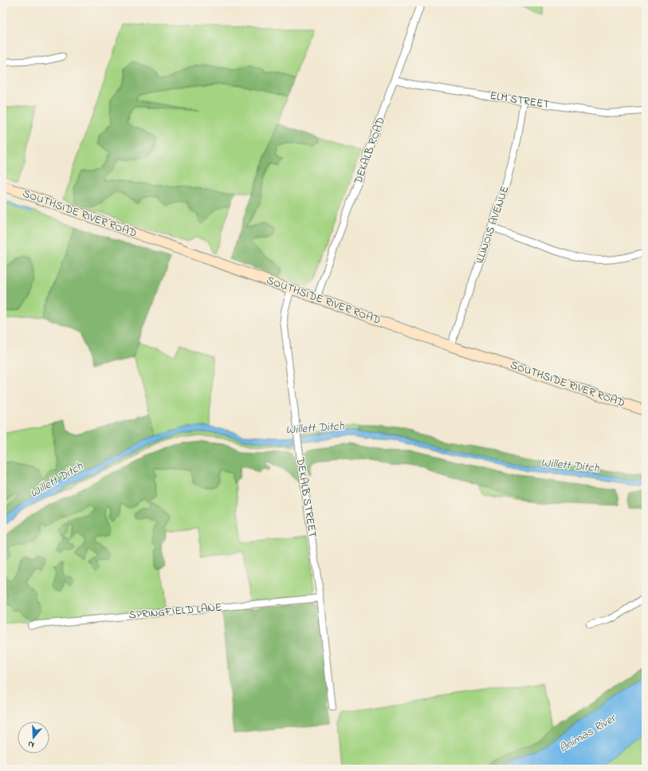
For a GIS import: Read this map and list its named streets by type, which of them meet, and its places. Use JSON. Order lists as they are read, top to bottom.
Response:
{
  "streets": {
    "main road": ["SOUTHSIDE RIVER ROAD"],
    "street": [
      "ELM STREET",
      "DEKALB ROAD",
      "ILLINOIS AVENUE",
      "DEKALB STREET",
      "SPRINGFIELD LANE"
    ]
  },
  "crossings": [
    ["ELM STREET", "DEKALB ROAD"],
    ["ELM STREET", "ILLINOIS AVENUE"],
    ["DEKALB ROAD", "SOUTHSIDE RIVER ROAD"],
    ["SOUTHSIDE RIVER ROAD", "ILLINOIS AVENUE"],
    ["SOUTHSIDE RIVER ROAD", "DEKALB STREET"],
    ["DEKALB STREET", "SPRINGFIELD LANE"]
  ],
  "water": ["Willett Ditch", "Animas River"],
  "north": "bottom"
}
